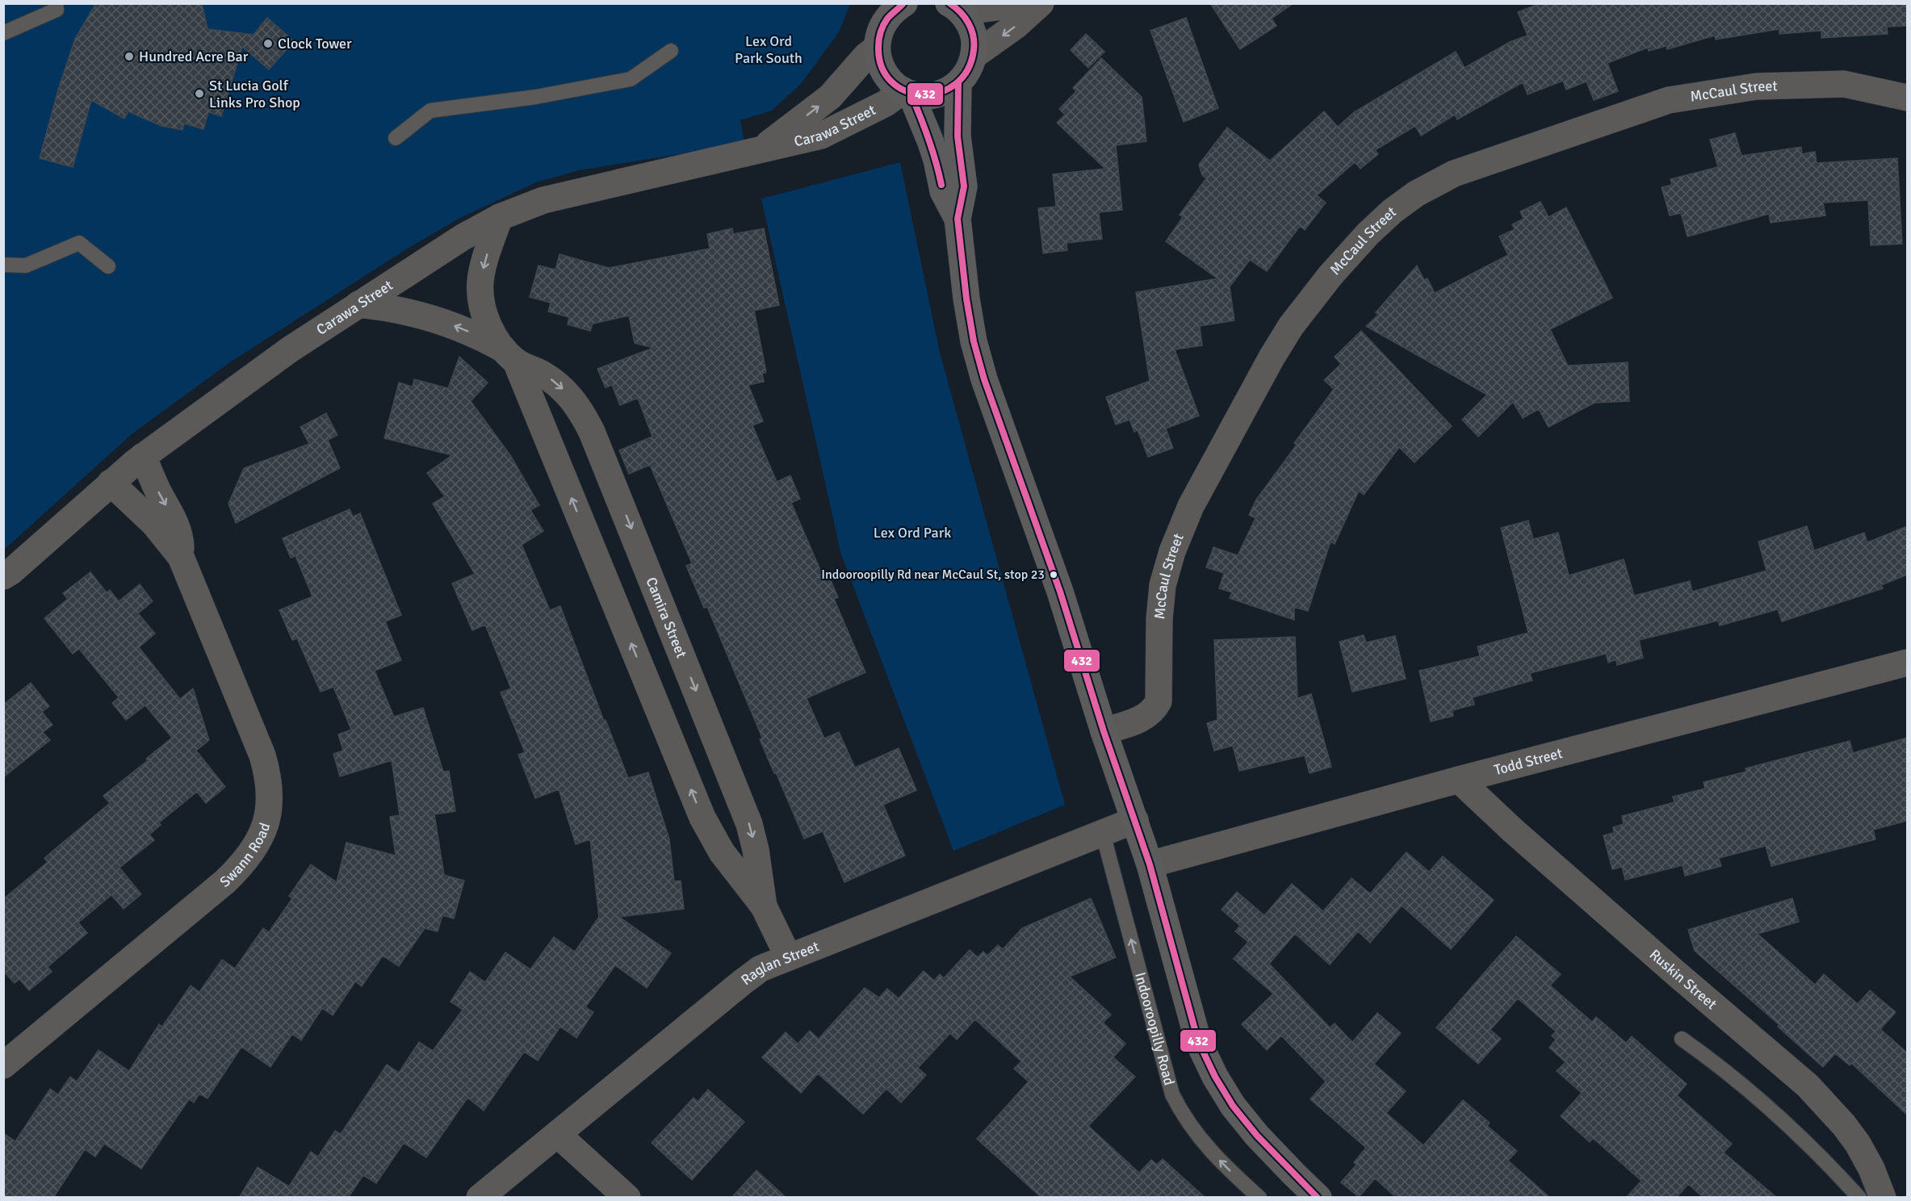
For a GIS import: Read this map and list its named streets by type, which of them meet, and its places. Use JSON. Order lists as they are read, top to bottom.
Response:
{
  "streets": {
    "street": [
      "McCaul Street",
      "Carawa Street",
      "Camira Street",
      "Todd Street",
      "Swann Road",
      "Raglan Street",
      "Ruskin Street"
    ],
    "lane": ["Indooroopilly Road"]
  },
  "crossings": [
    ["Carawa Street", "Camira Street"],
    ["Carawa Street", "Swann Road"],
    ["Camira Street", "Raglan Street"],
    ["Todd Street", "Ruskin Street"],
    ["Raglan Street", "Indooroopilly Road"]
  ],
  "one_way": ["Indooroopilly Road"],
  "parks": ["Lex Ord Park South", "Lex Ord Park"],
  "places": [
    "Clock Tower",
    "Hundred Acre Bar",
    "St Lucia Golf Links Pro Shop",
    "Indooroopilly Rd near McCaul St, stop 23"
  ],
  "lines": ["transit line 432"]
}
